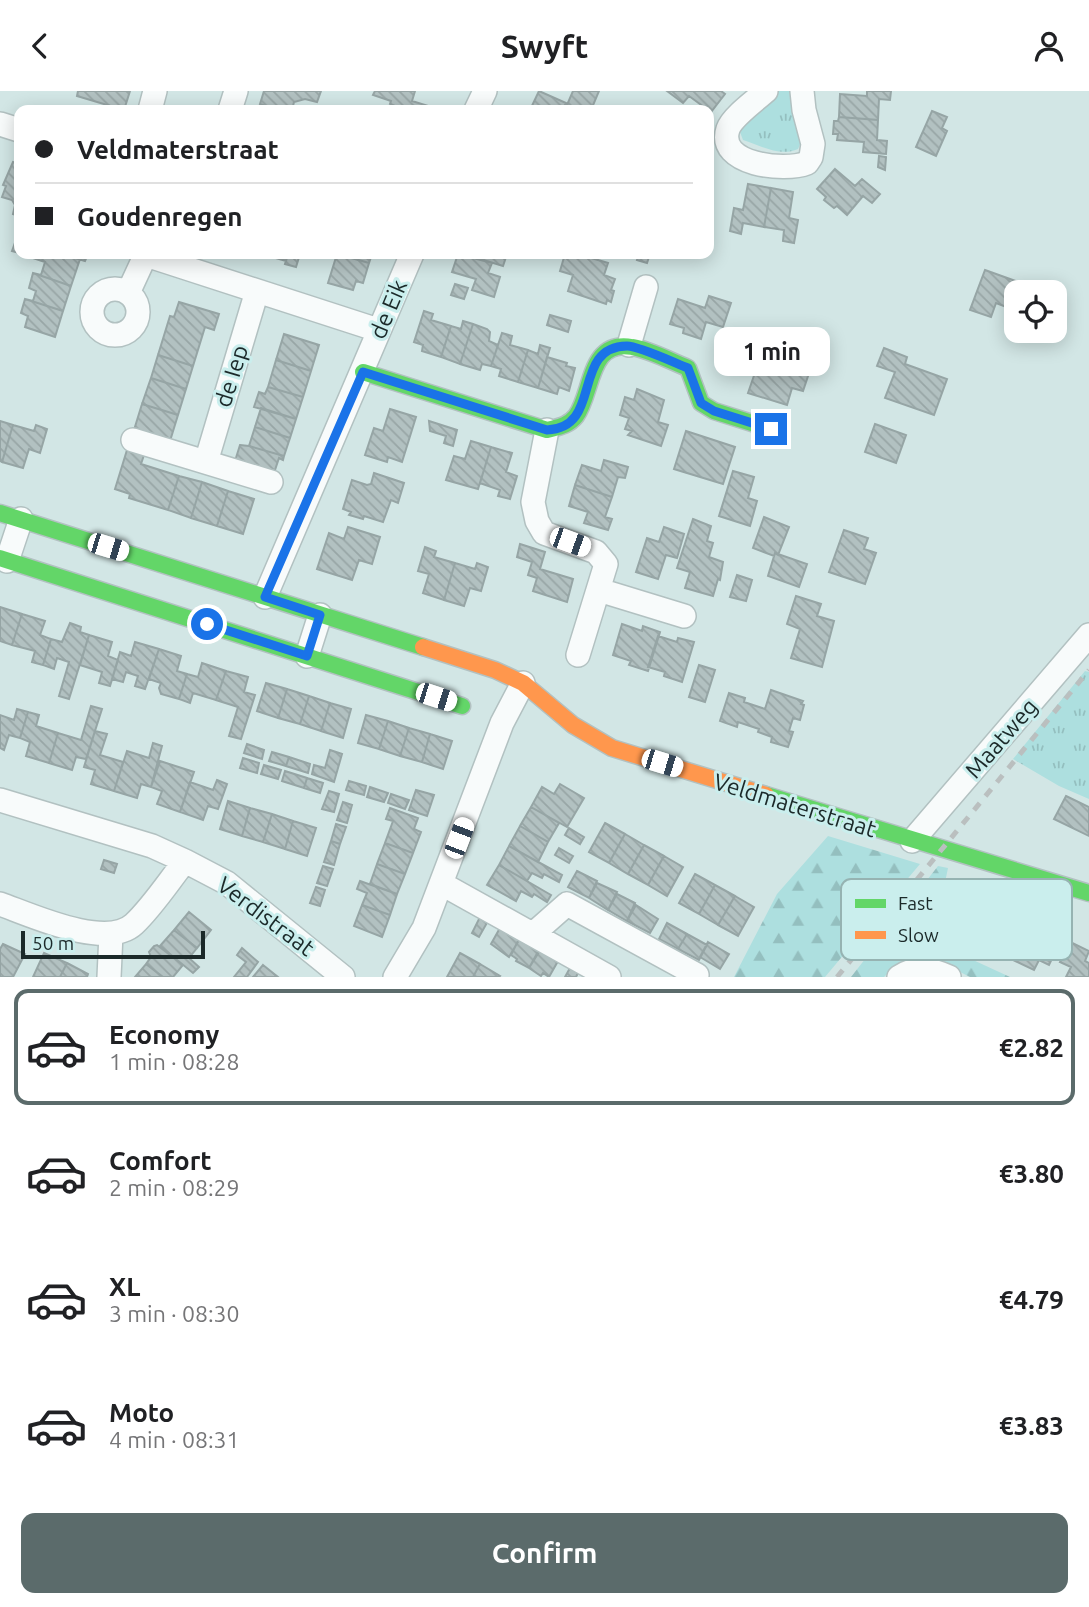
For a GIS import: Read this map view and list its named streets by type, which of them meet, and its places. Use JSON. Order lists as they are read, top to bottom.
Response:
{
  "streets": {
    "street": [
      "de Eik",
      "de Iep",
      "Maatweg",
      "Veldmaterstraat",
      "Verdistraat"
    ]
  },
  "crossings": [
    ["de Eik", "Veldmaterstraat"],
    ["Maatweg", "Veldmaterstraat"]
  ],
  "legend": ["Fast", "Slow"],
  "scale_bar": "50 m",
  "page": {
    "header": "Swyft",
    "banner": ["Veldmaterstraat", "Goudenregen"],
    "bubble": "1 min",
    "scale": "50 m",
    "list": [
      {
        "name": "Economy",
        "note": "1 min · 08:28",
        "value": "€2.82"
      },
      {
        "name": "Comfort",
        "note": "2 min · 08:29",
        "value": "€3.80"
      },
      {
        "name": "XL",
        "note": "3 min · 08:30",
        "value": "€4.79"
      },
      {
        "name": "Moto",
        "note": "4 min · 08:31",
        "value": "€3.83"
      }
    ],
    "buttons": "Confirm"
  }
}
